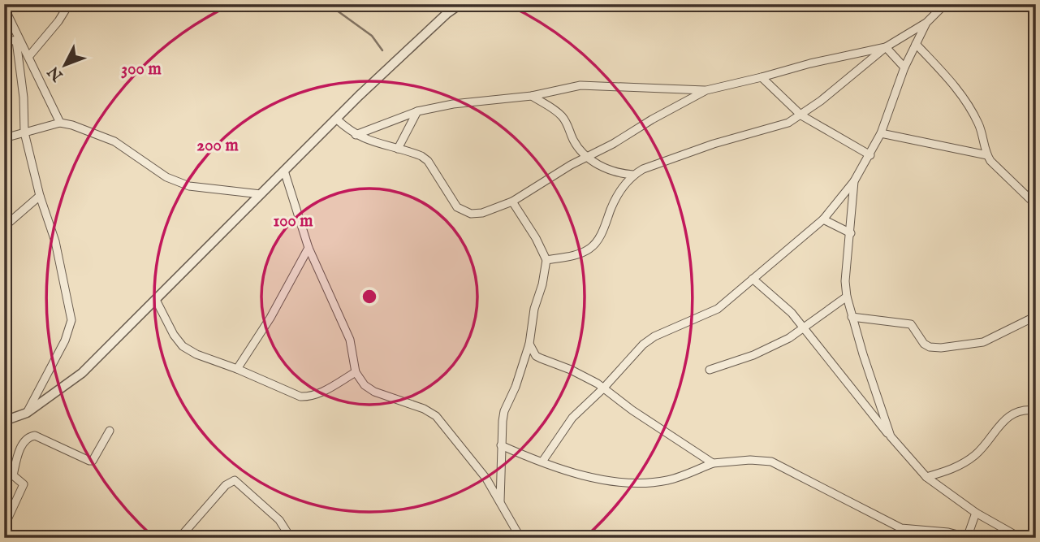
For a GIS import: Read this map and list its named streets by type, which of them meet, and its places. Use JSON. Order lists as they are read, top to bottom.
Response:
{
  "north": "bottom left",
  "rings": ["300 m", "200 m", "100 m"]
}
